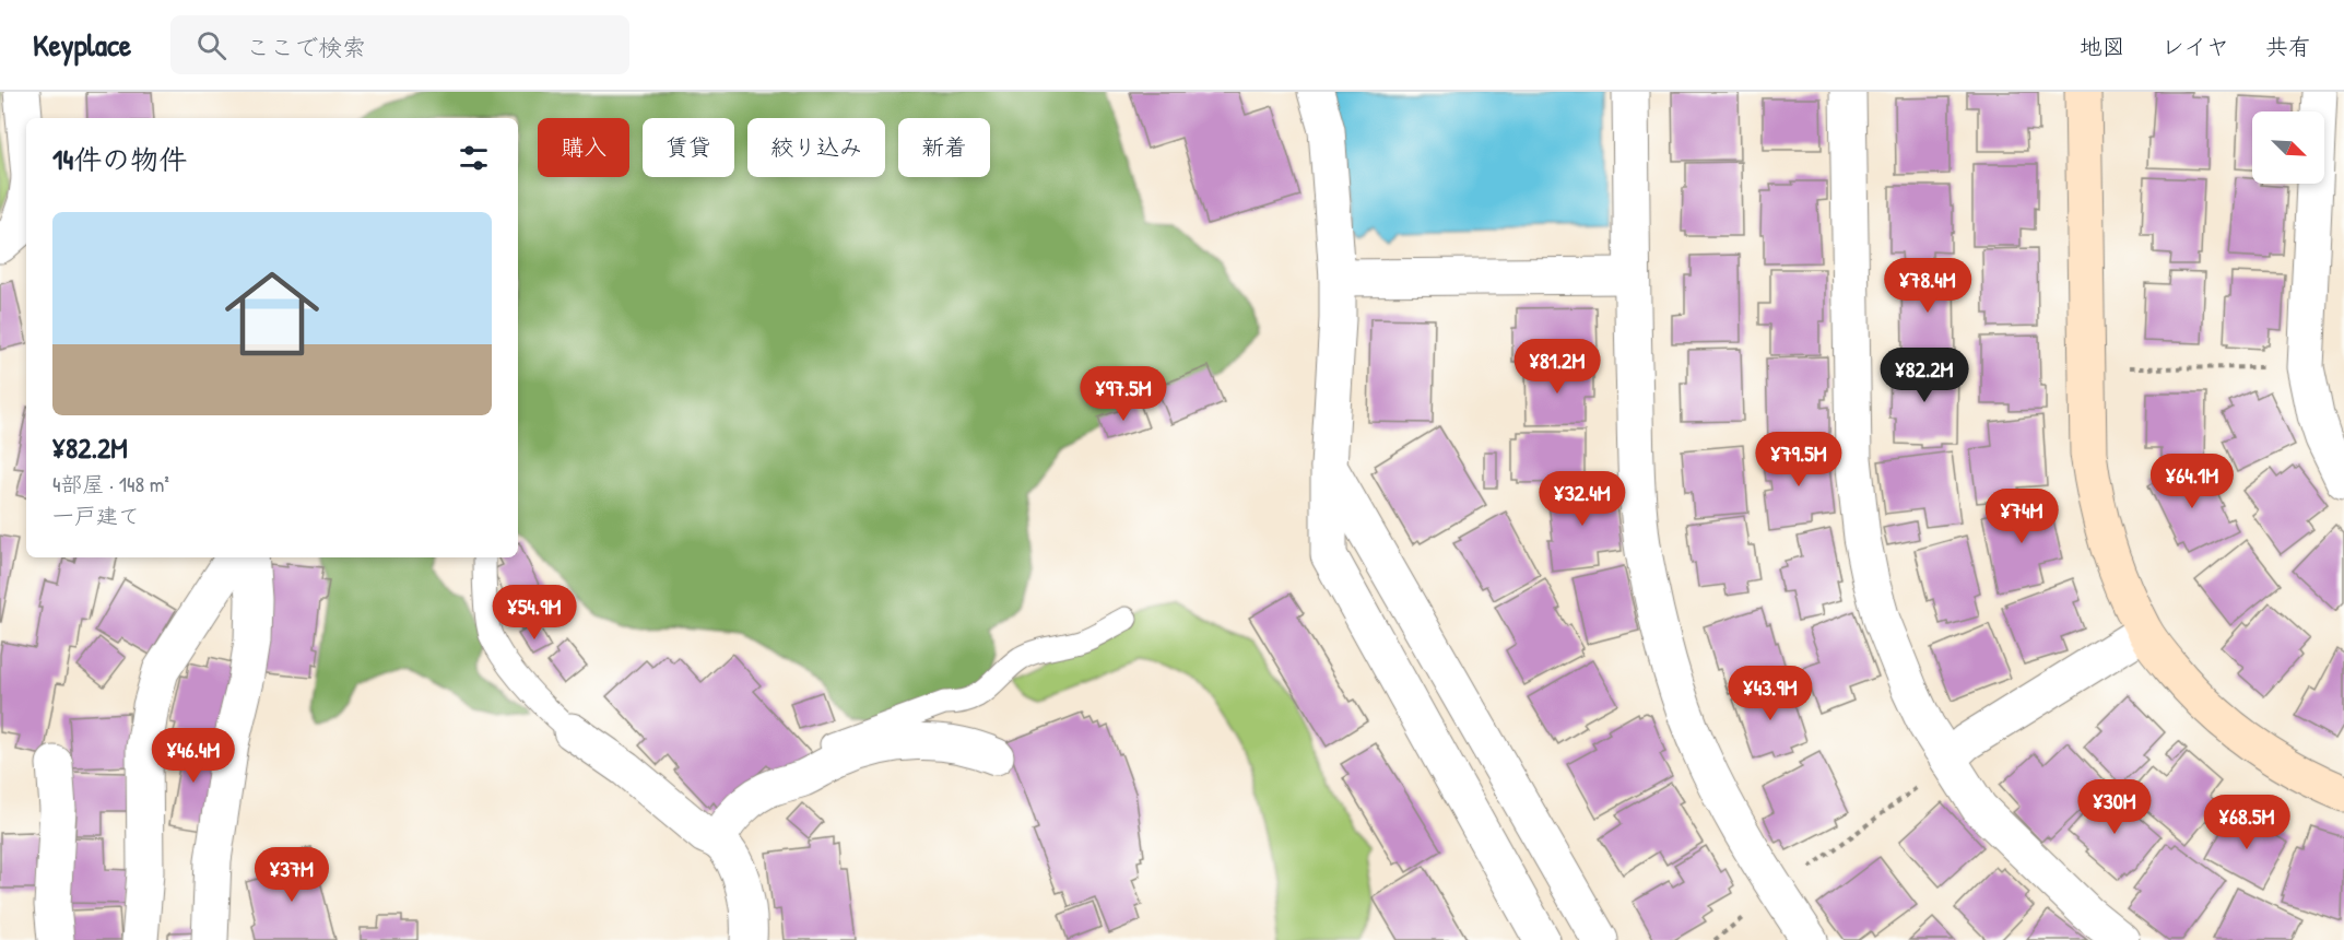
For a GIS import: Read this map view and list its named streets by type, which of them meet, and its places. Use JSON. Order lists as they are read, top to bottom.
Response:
{
  "north": "bottom right",
  "page": {
    "header": "Keyplace",
    "search": "ここで検索",
    "nav": ["地図", "レイヤ", "共有"],
    "chip": [
      "購入",
      "賃貸",
      "絞り込み",
      "新着"
    ],
    "heading": "14件の物件",
    "list": [
      {
        "name": "¥82.2M",
        "note": "4部屋 · 148 m² · 一戸建て"
      }
    ],
    "price": [
      "¥78.4M",
      "¥81.2M",
      "¥82.2M",
      "¥97.5M",
      "¥79.5M",
      "¥64.1M",
      "¥32.4M",
      "¥74M",
      "¥54.9M",
      "¥43.9M",
      "¥46.4M",
      "¥30M",
      "¥68.5M",
      "¥37M"
    ]
  }
}
